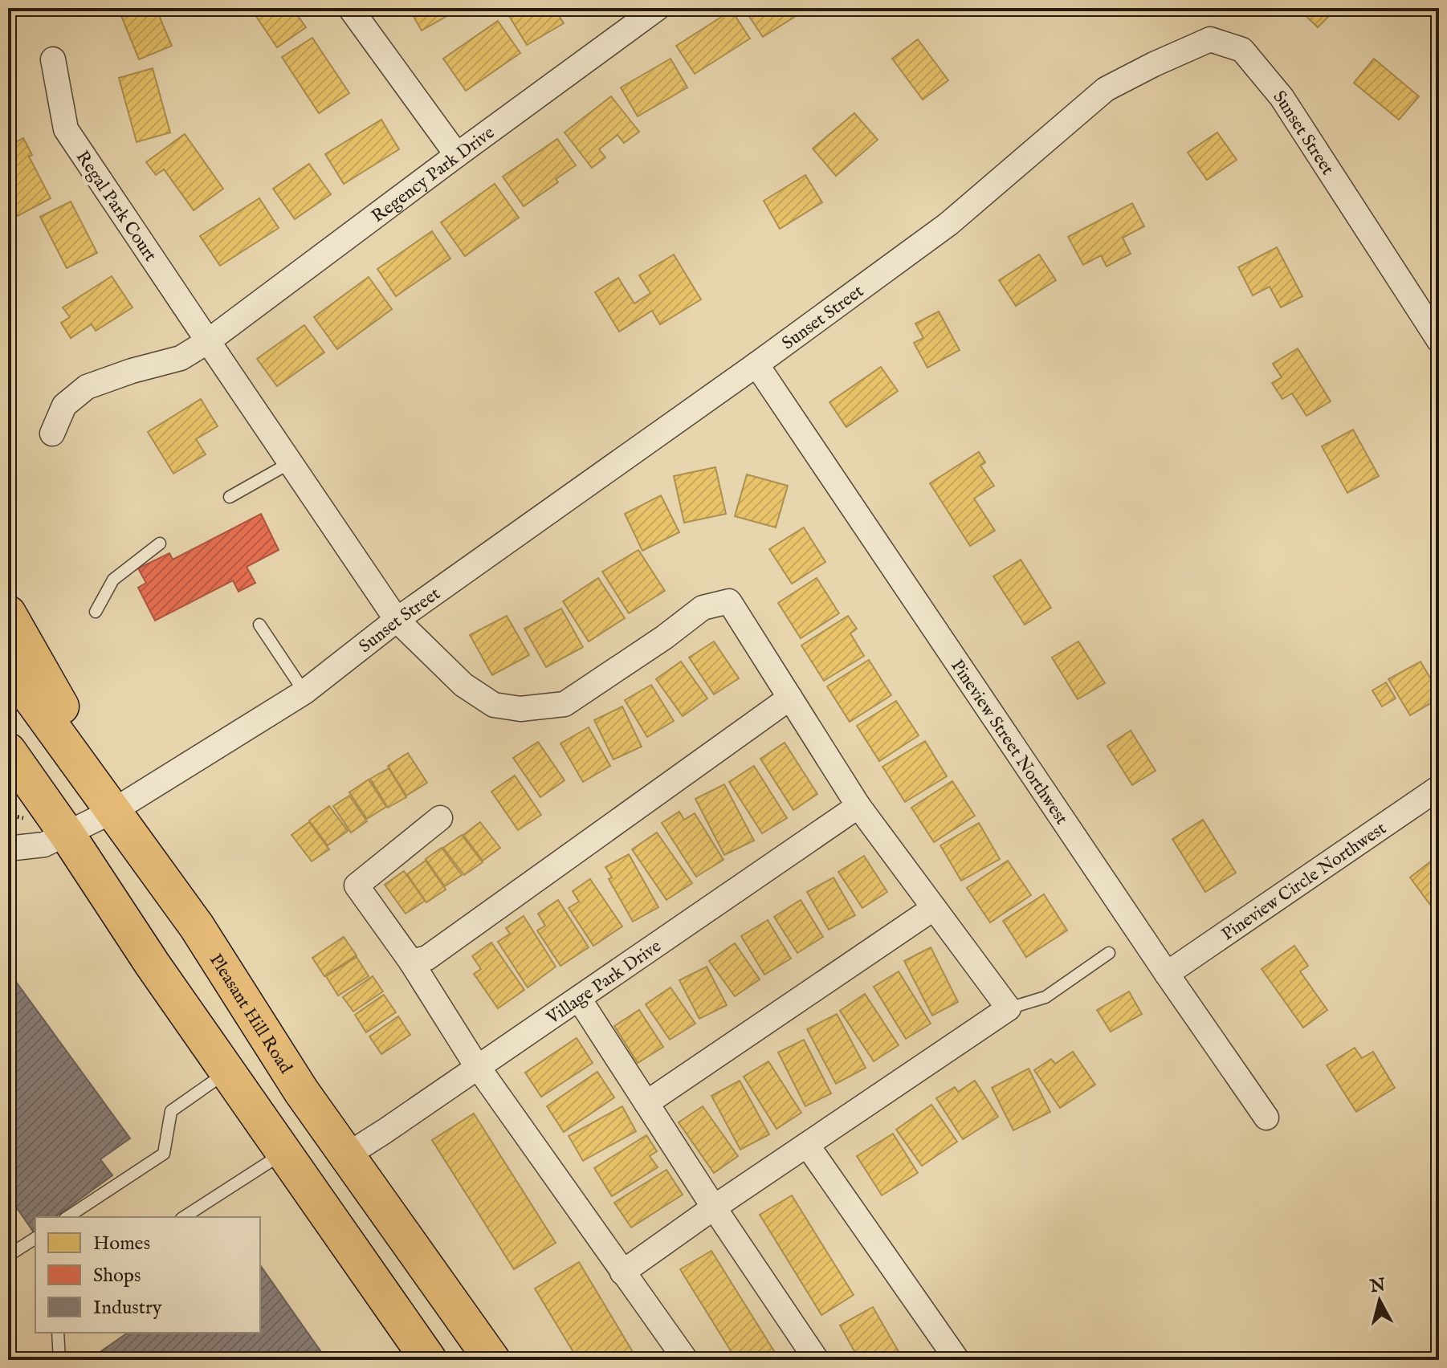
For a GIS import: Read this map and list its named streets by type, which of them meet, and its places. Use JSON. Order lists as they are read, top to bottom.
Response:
{
  "streets": {
    "highway": ["Pleasant Hill Road"],
    "street": [
      "Sunset Street",
      "Regency Park Drive",
      "Regal Park Court",
      "Pineview Street Northwest",
      "Pineview Circle Northwest",
      "Village Park Drive"
    ]
  },
  "crossings": [
    ["Sunset Street", "Pineview Street Northwest"],
    ["Sunset Street", "Pleasant Hill Road"],
    ["Regency Park Drive", "Regal Park Court"],
    ["Pineview Street Northwest", "Pineview Circle Northwest"],
    ["Village Park Drive", "Pleasant Hill Road"]
  ],
  "legend": ["Homes", "Shops", "Industry"],
  "north": "top"
}
